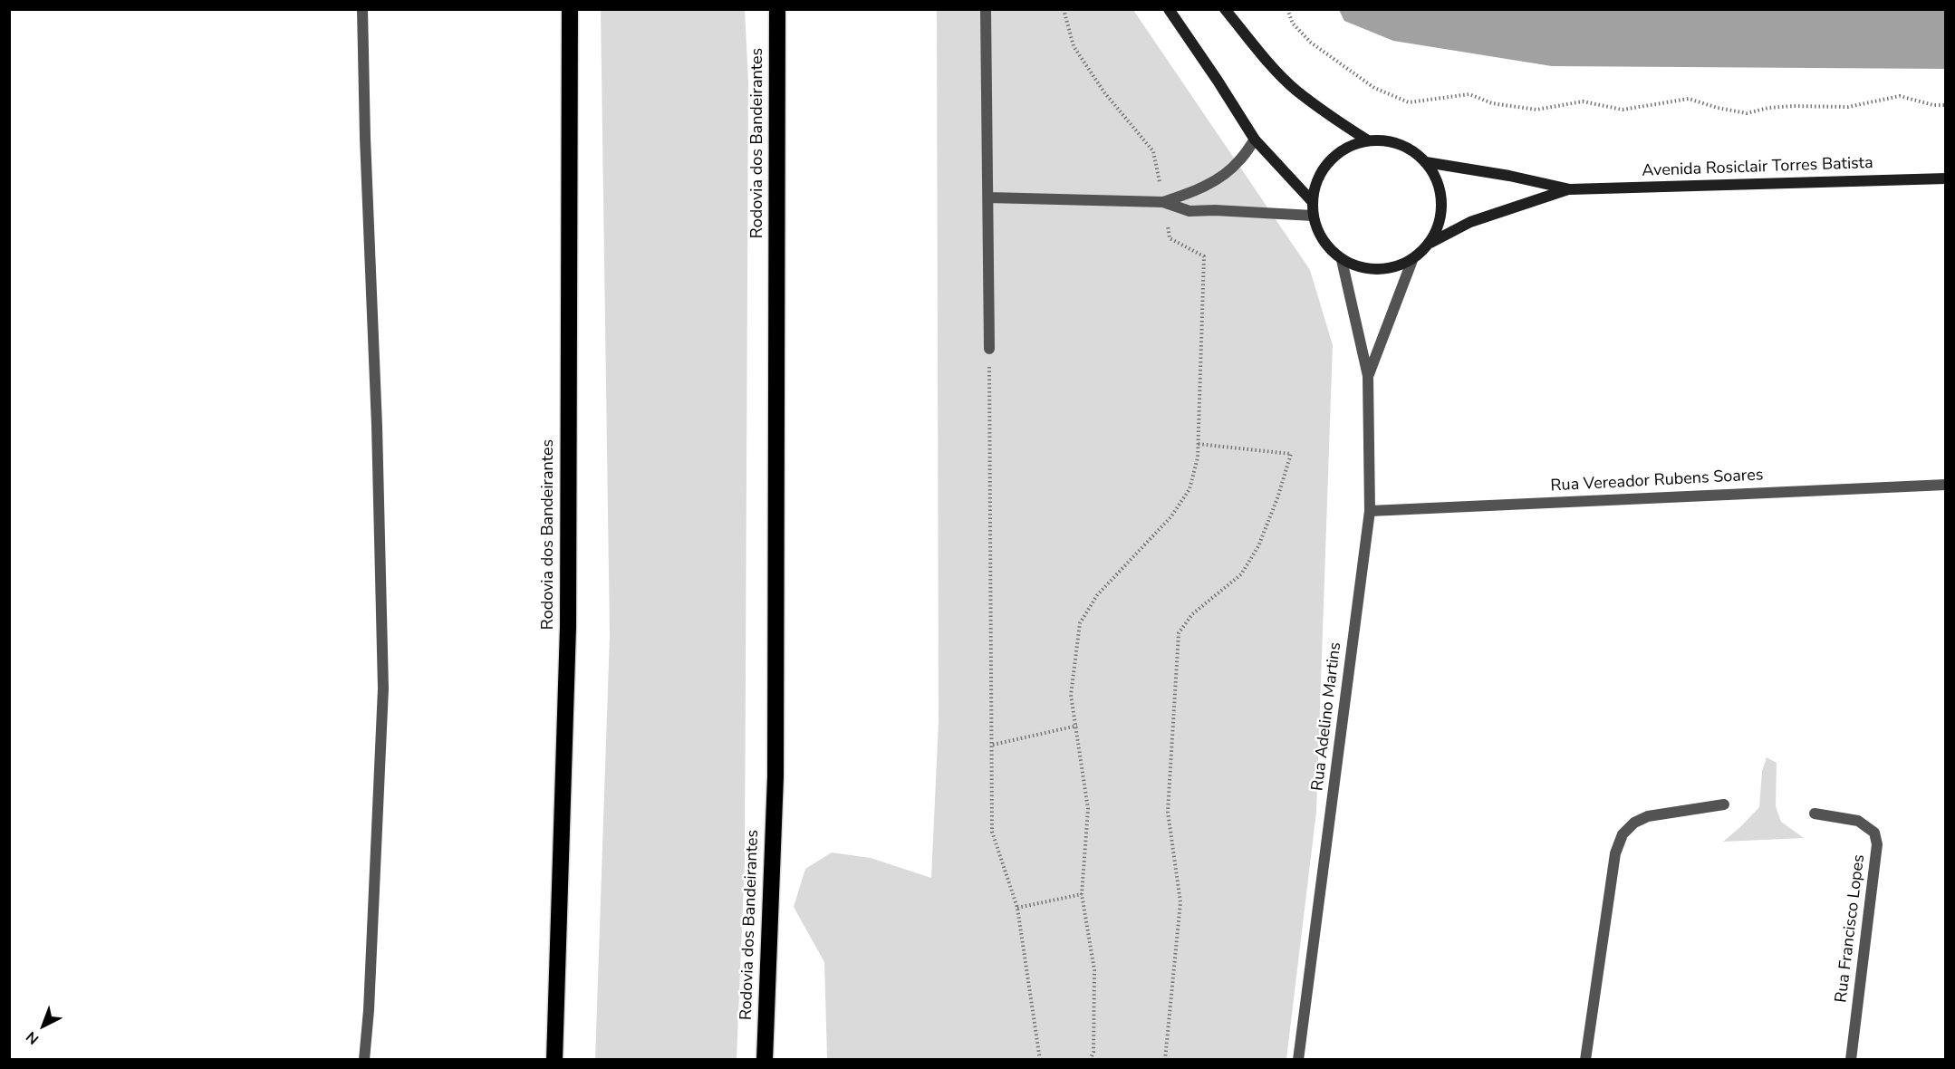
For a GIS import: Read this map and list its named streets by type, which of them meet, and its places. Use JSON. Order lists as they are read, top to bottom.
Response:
{
  "streets": {
    "highway": ["Rodovia dos Bandeirantes"],
    "main road": ["Avenida Rosiclair Torres Batista"],
    "street": ["Rua Vereador Rubens Soares", "Rua Adelino Martins", "Rua Francisco Lopes"]
  },
  "crossings": [
    ["Avenida Rosiclair Torres Batista", "Rua Adelino Martins"],
    ["Rua Vereador Rubens Soares", "Rua Adelino Martins"]
  ],
  "north": "bottom left"
}
